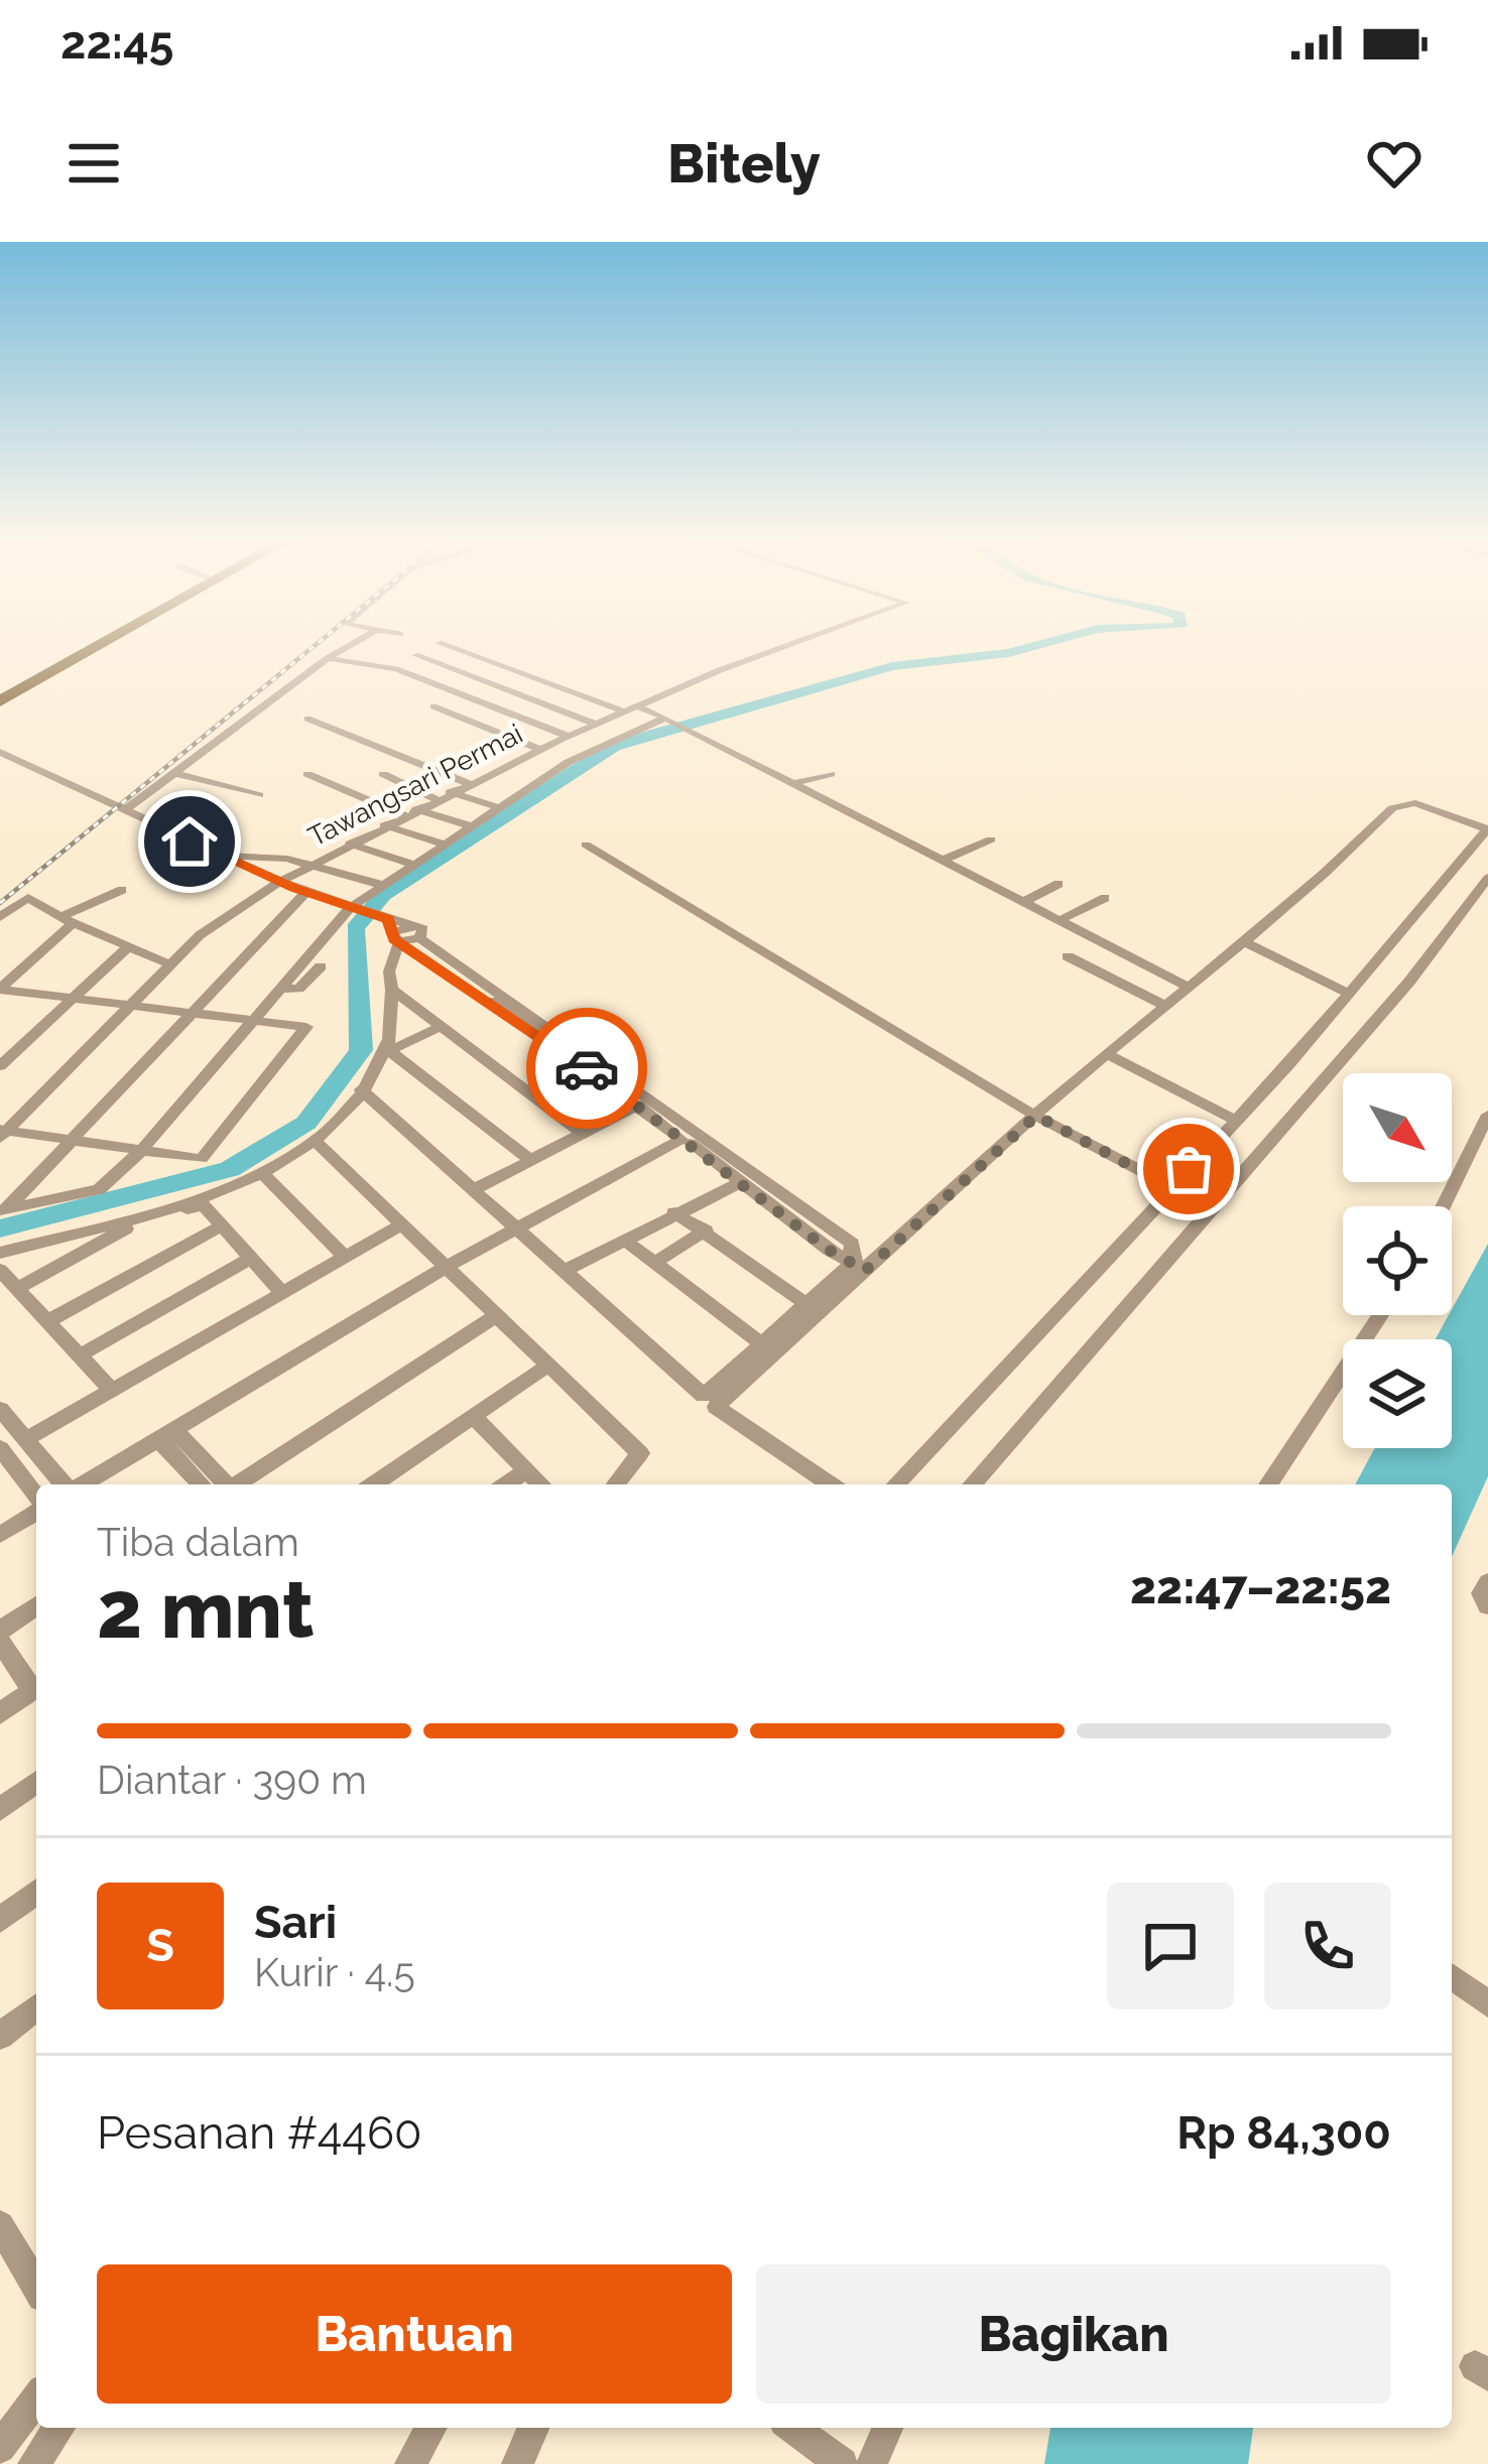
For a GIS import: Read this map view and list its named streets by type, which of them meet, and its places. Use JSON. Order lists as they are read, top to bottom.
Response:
{
  "streets": {
    "street": ["Tawangsari Permai"]
  },
  "north": "bottom right",
  "page": {
    "status": "22:45",
    "header": "Bitely",
    "heading": ["2 mnt", "Tiba dalam", "22:47–22:52"],
    "panel": [
      "Sari",
      "Kurir · 4.5",
      "Pesanan #4460",
      "Rp 84,300"
    ],
    "bar": "Diantar · 390 m",
    "round": "S",
    "buttons": ["Bantuan", "Bagikan"]
  }
}
